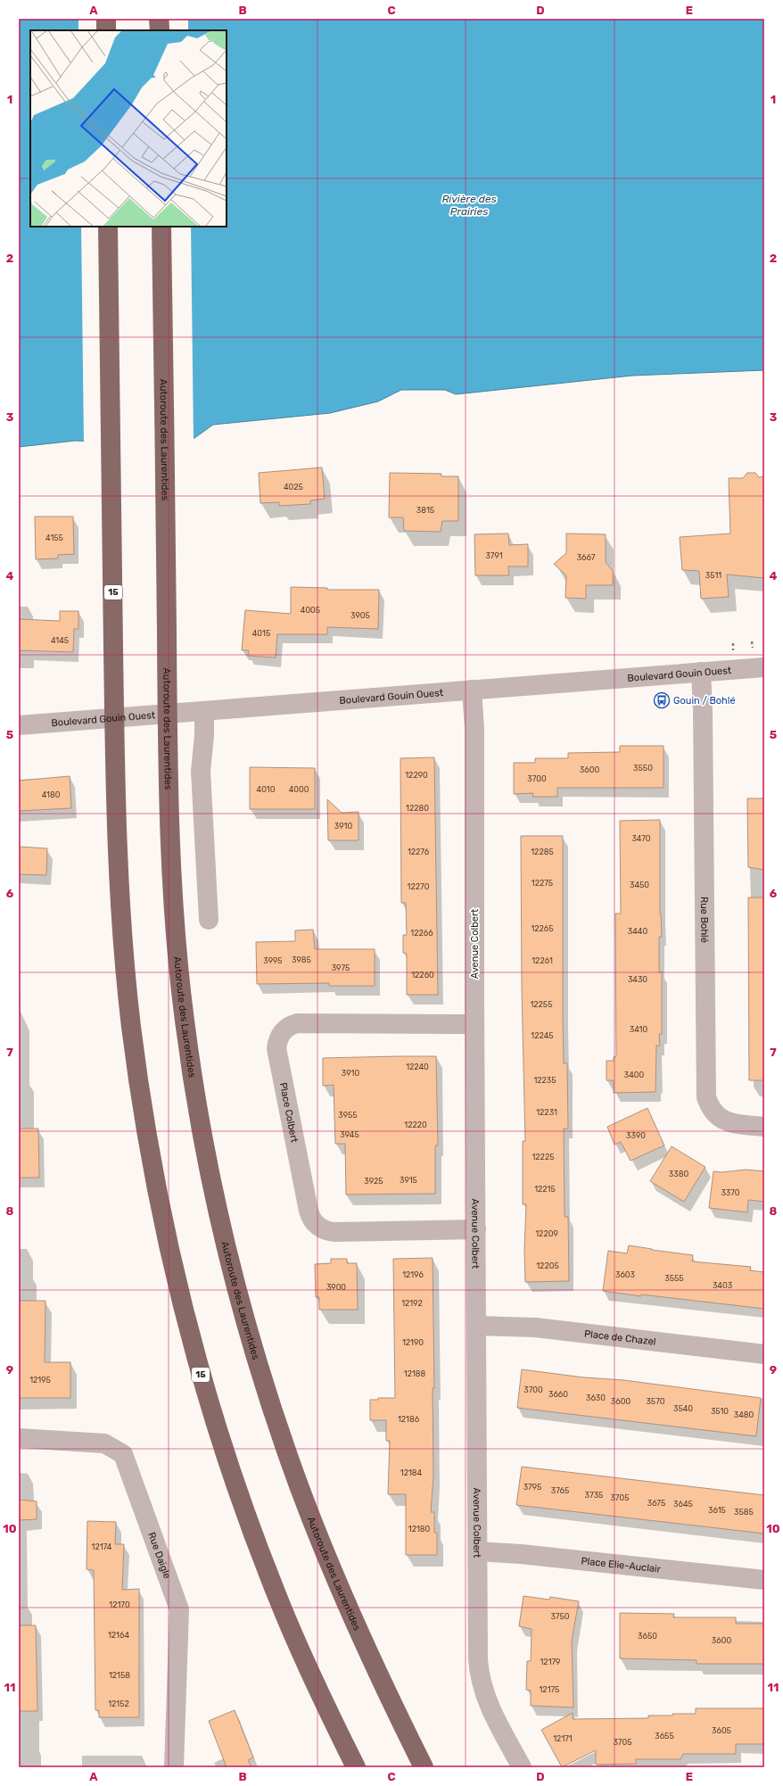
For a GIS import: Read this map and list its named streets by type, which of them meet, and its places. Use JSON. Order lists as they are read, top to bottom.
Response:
{
  "streets": {
    "highway": ["Autoroute des Laurentides", "15"],
    "street": [
      "Boulevard Gouin Ouest",
      "Rue Bohlé",
      "Avenue Colbert",
      "Place Colbert",
      "Place de Chazel",
      "Rue Daigle",
      "Place Elie-Auclair"
    ]
  },
  "crossings": [
    ["Boulevard Gouin Ouest", "Rue Bohlé"],
    ["Boulevard Gouin Ouest", "Avenue Colbert"],
    ["Avenue Colbert", "Place Colbert"],
    ["Avenue Colbert", "Place de Chazel"],
    ["Avenue Colbert", "Place Elie-Auclair"]
  ],
  "water": ["Rivière des Prairies"],
  "places": {
    "bus stop": ["Gouin / Bohlé"]
  },
  "house_numbers": [
    "4025",
    "3815",
    "4155",
    "3791",
    "3667",
    "3511",
    "4005",
    "3905",
    "4015",
    "4145",
    "3550",
    "3600",
    "12290",
    "3700",
    "4010",
    "4000",
    "4180",
    "12280",
    "3910",
    "3470",
    "12276",
    "12285",
    "12275",
    "3450",
    "12270",
    "12265",
    "3440",
    "12266",
    "3985",
    "3995",
    "12261",
    "3975",
    "12260",
    "3430",
    "12255",
    "3410",
    "12245",
    "12240",
    "3910",
    "3400",
    "12235",
    "12231",
    "3955",
    "12220",
    "3945",
    "3390",
    "12225",
    "3380",
    "3915",
    "3925",
    "12215",
    "3370",
    "12209",
    "12205",
    "12196",
    "3603",
    "3555",
    "3403",
    "3900",
    "12192",
    "12190",
    "12188",
    "12195",
    "3700",
    "3660",
    "3630",
    "3600",
    "3570",
    "3540",
    "3510",
    "3480",
    "12186",
    "12184",
    "3795",
    "3765",
    "3735",
    "3705",
    "3675",
    "3645",
    "3615",
    "3585",
    "12180",
    "12174",
    "12170",
    "3750",
    "12164",
    "3650",
    "3600",
    "12179",
    "12158",
    "12175",
    "12152",
    "3605",
    "3655",
    "12171",
    "3705"
  ],
  "grid": {
    "columns": [
      "A",
      "B",
      "C",
      "D",
      "E"
    ],
    "rows": [
      "1",
      "2",
      "3",
      "4",
      "5",
      "6",
      "7",
      "8",
      "9",
      "10",
      "11"
    ]
  }
}
